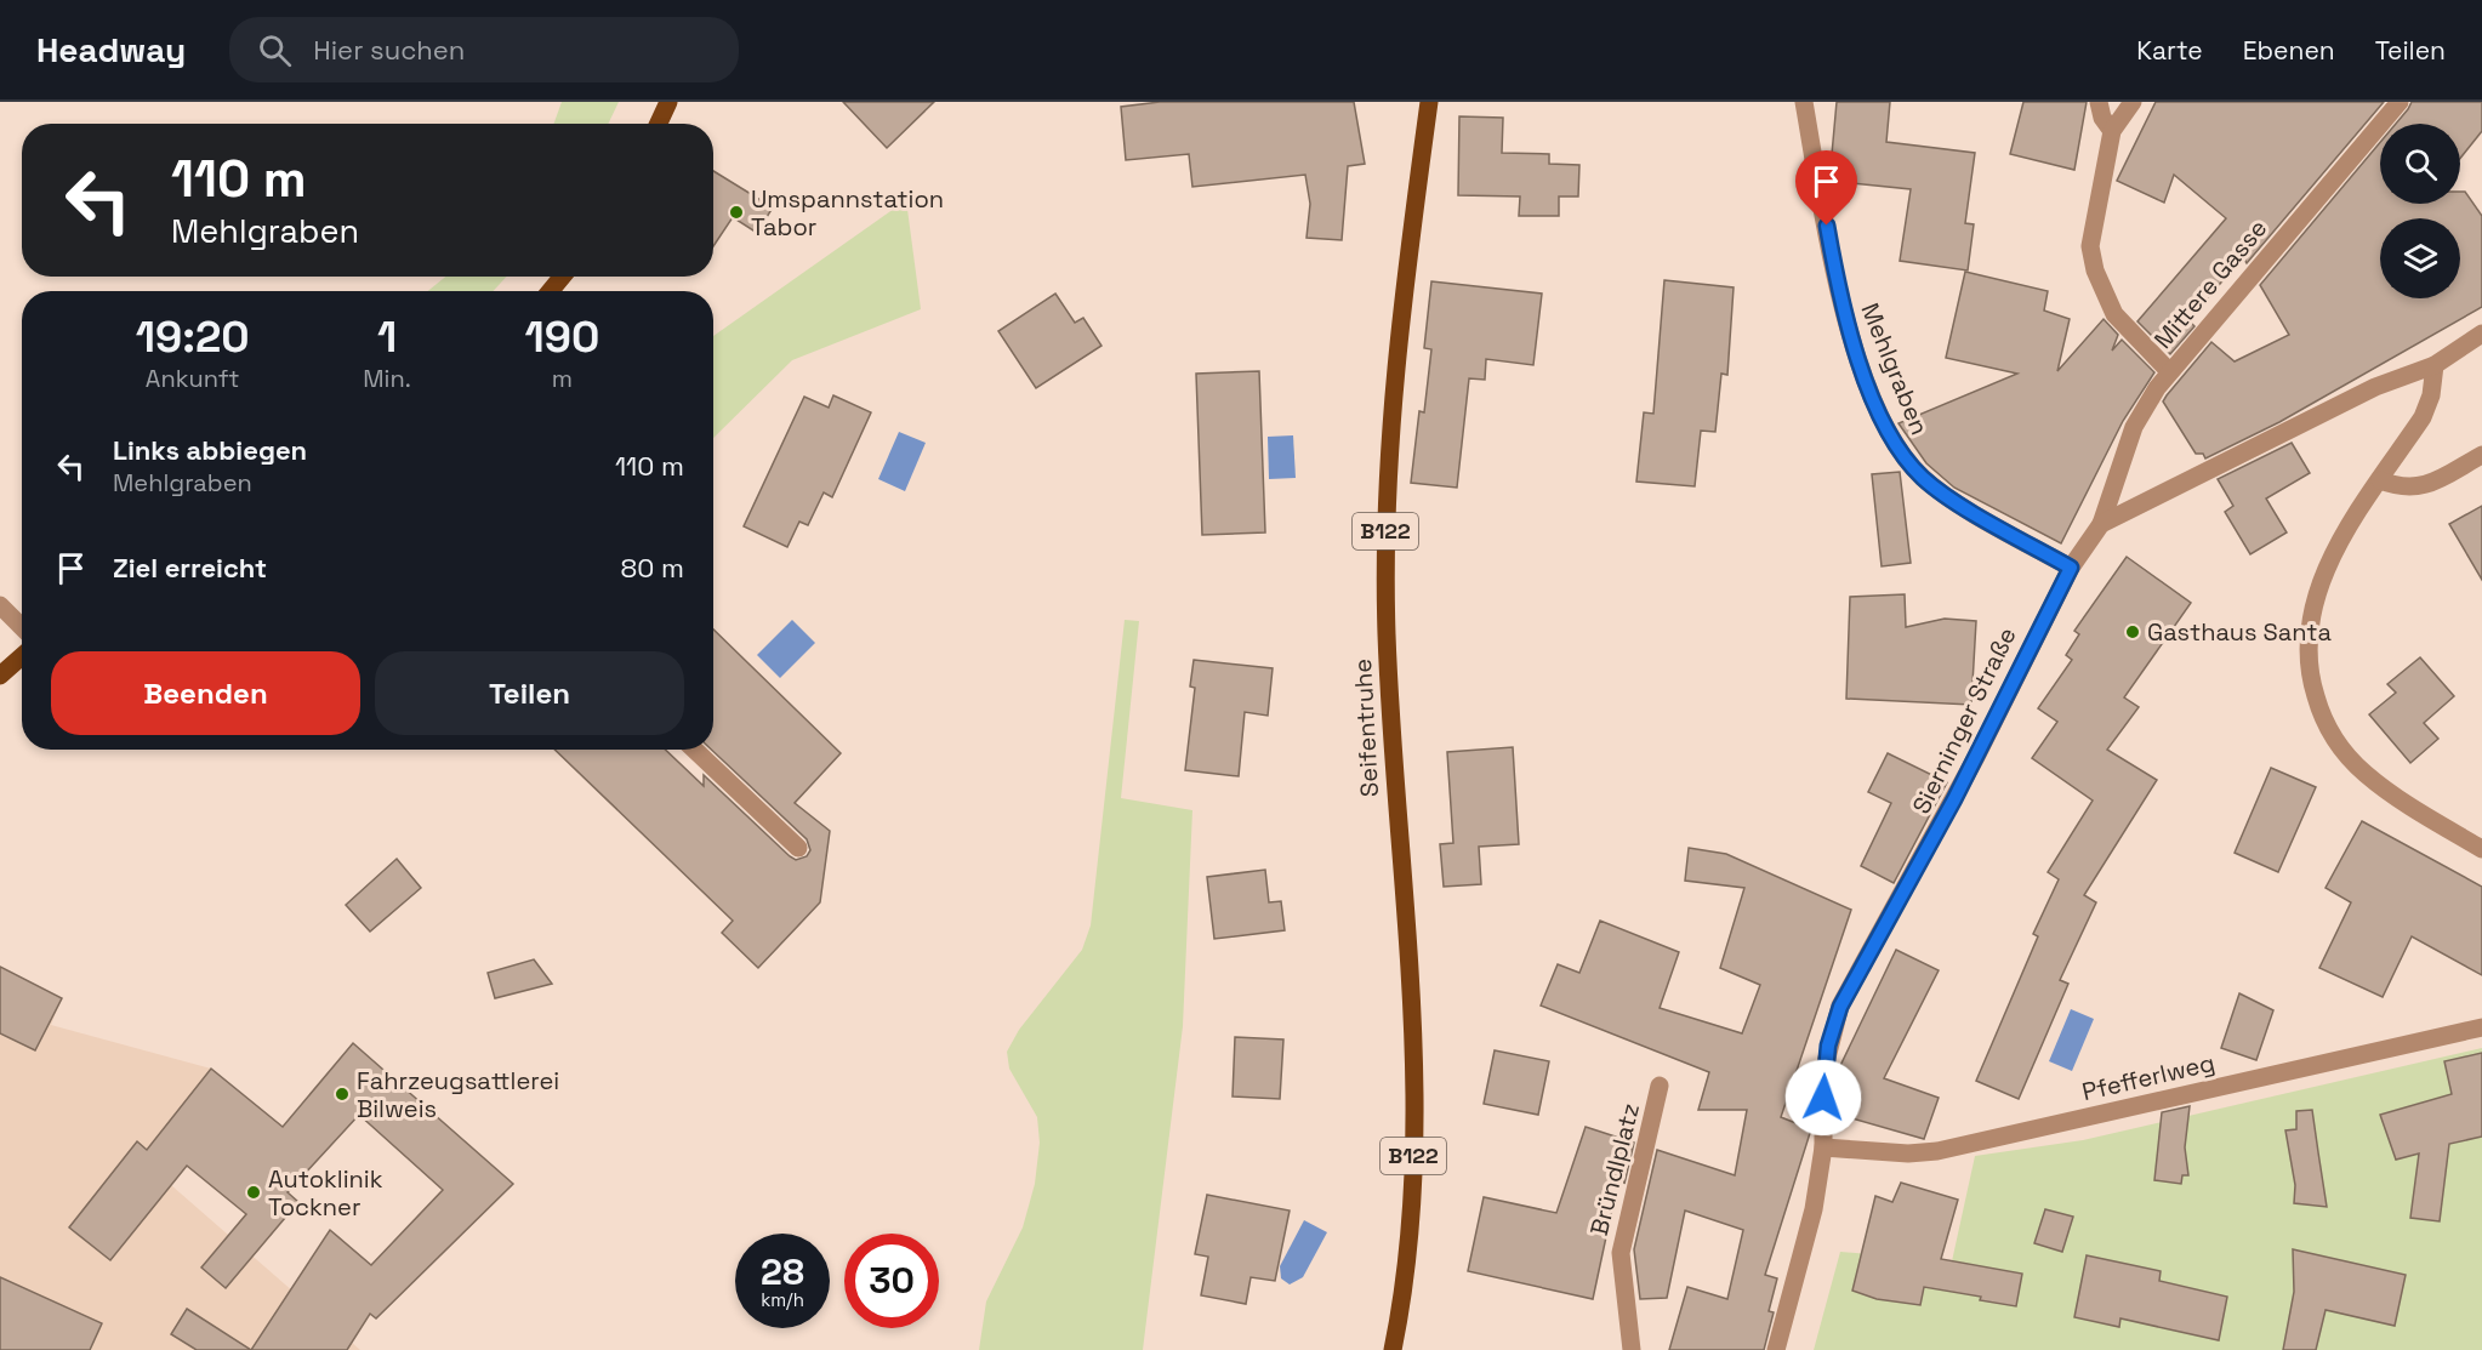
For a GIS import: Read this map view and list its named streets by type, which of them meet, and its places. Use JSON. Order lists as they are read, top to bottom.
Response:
{
  "streets": {
    "main road": ["B122", "Seifentruhe"],
    "street": [
      "Mittere Gasse",
      "Mehlgraben",
      "Sierninger Straße",
      "Pfefferlweg",
      "Bründlplatz"
    ]
  },
  "crossings": [
    ["Mittere Gasse", "Sierninger Straße"],
    ["Mehlgraben", "Sierninger Straße"],
    ["Sierninger Straße", "Pfefferlweg"]
  ],
  "places": [
    "Umspannstation Tabor",
    "Gasthaus Santa",
    "Fahrzeugsattlerei Bilweis",
    "Autoklinik Tockner"
  ],
  "page": {
    "header": "Headway",
    "search": "Hier suchen",
    "nav": ["Karte", "Ebenen", "Teilen"],
    "turn": ["110 m", "Mehlgraben"],
    "eta": [
      "19:20",
      "Ankunft",
      "1",
      "Min.",
      "190",
      "m"
    ],
    "list": [
      {
        "name": "Links abbiegen",
        "note": "Mehlgraben",
        "value": "110 m"
      },
      {
        "name": "Ziel erreicht",
        "value": "80 m"
      }
    ],
    "buttons": ["Beenden", "Teilen"],
    "speed": "28 km/h",
    "limit": "30"
  }
}
